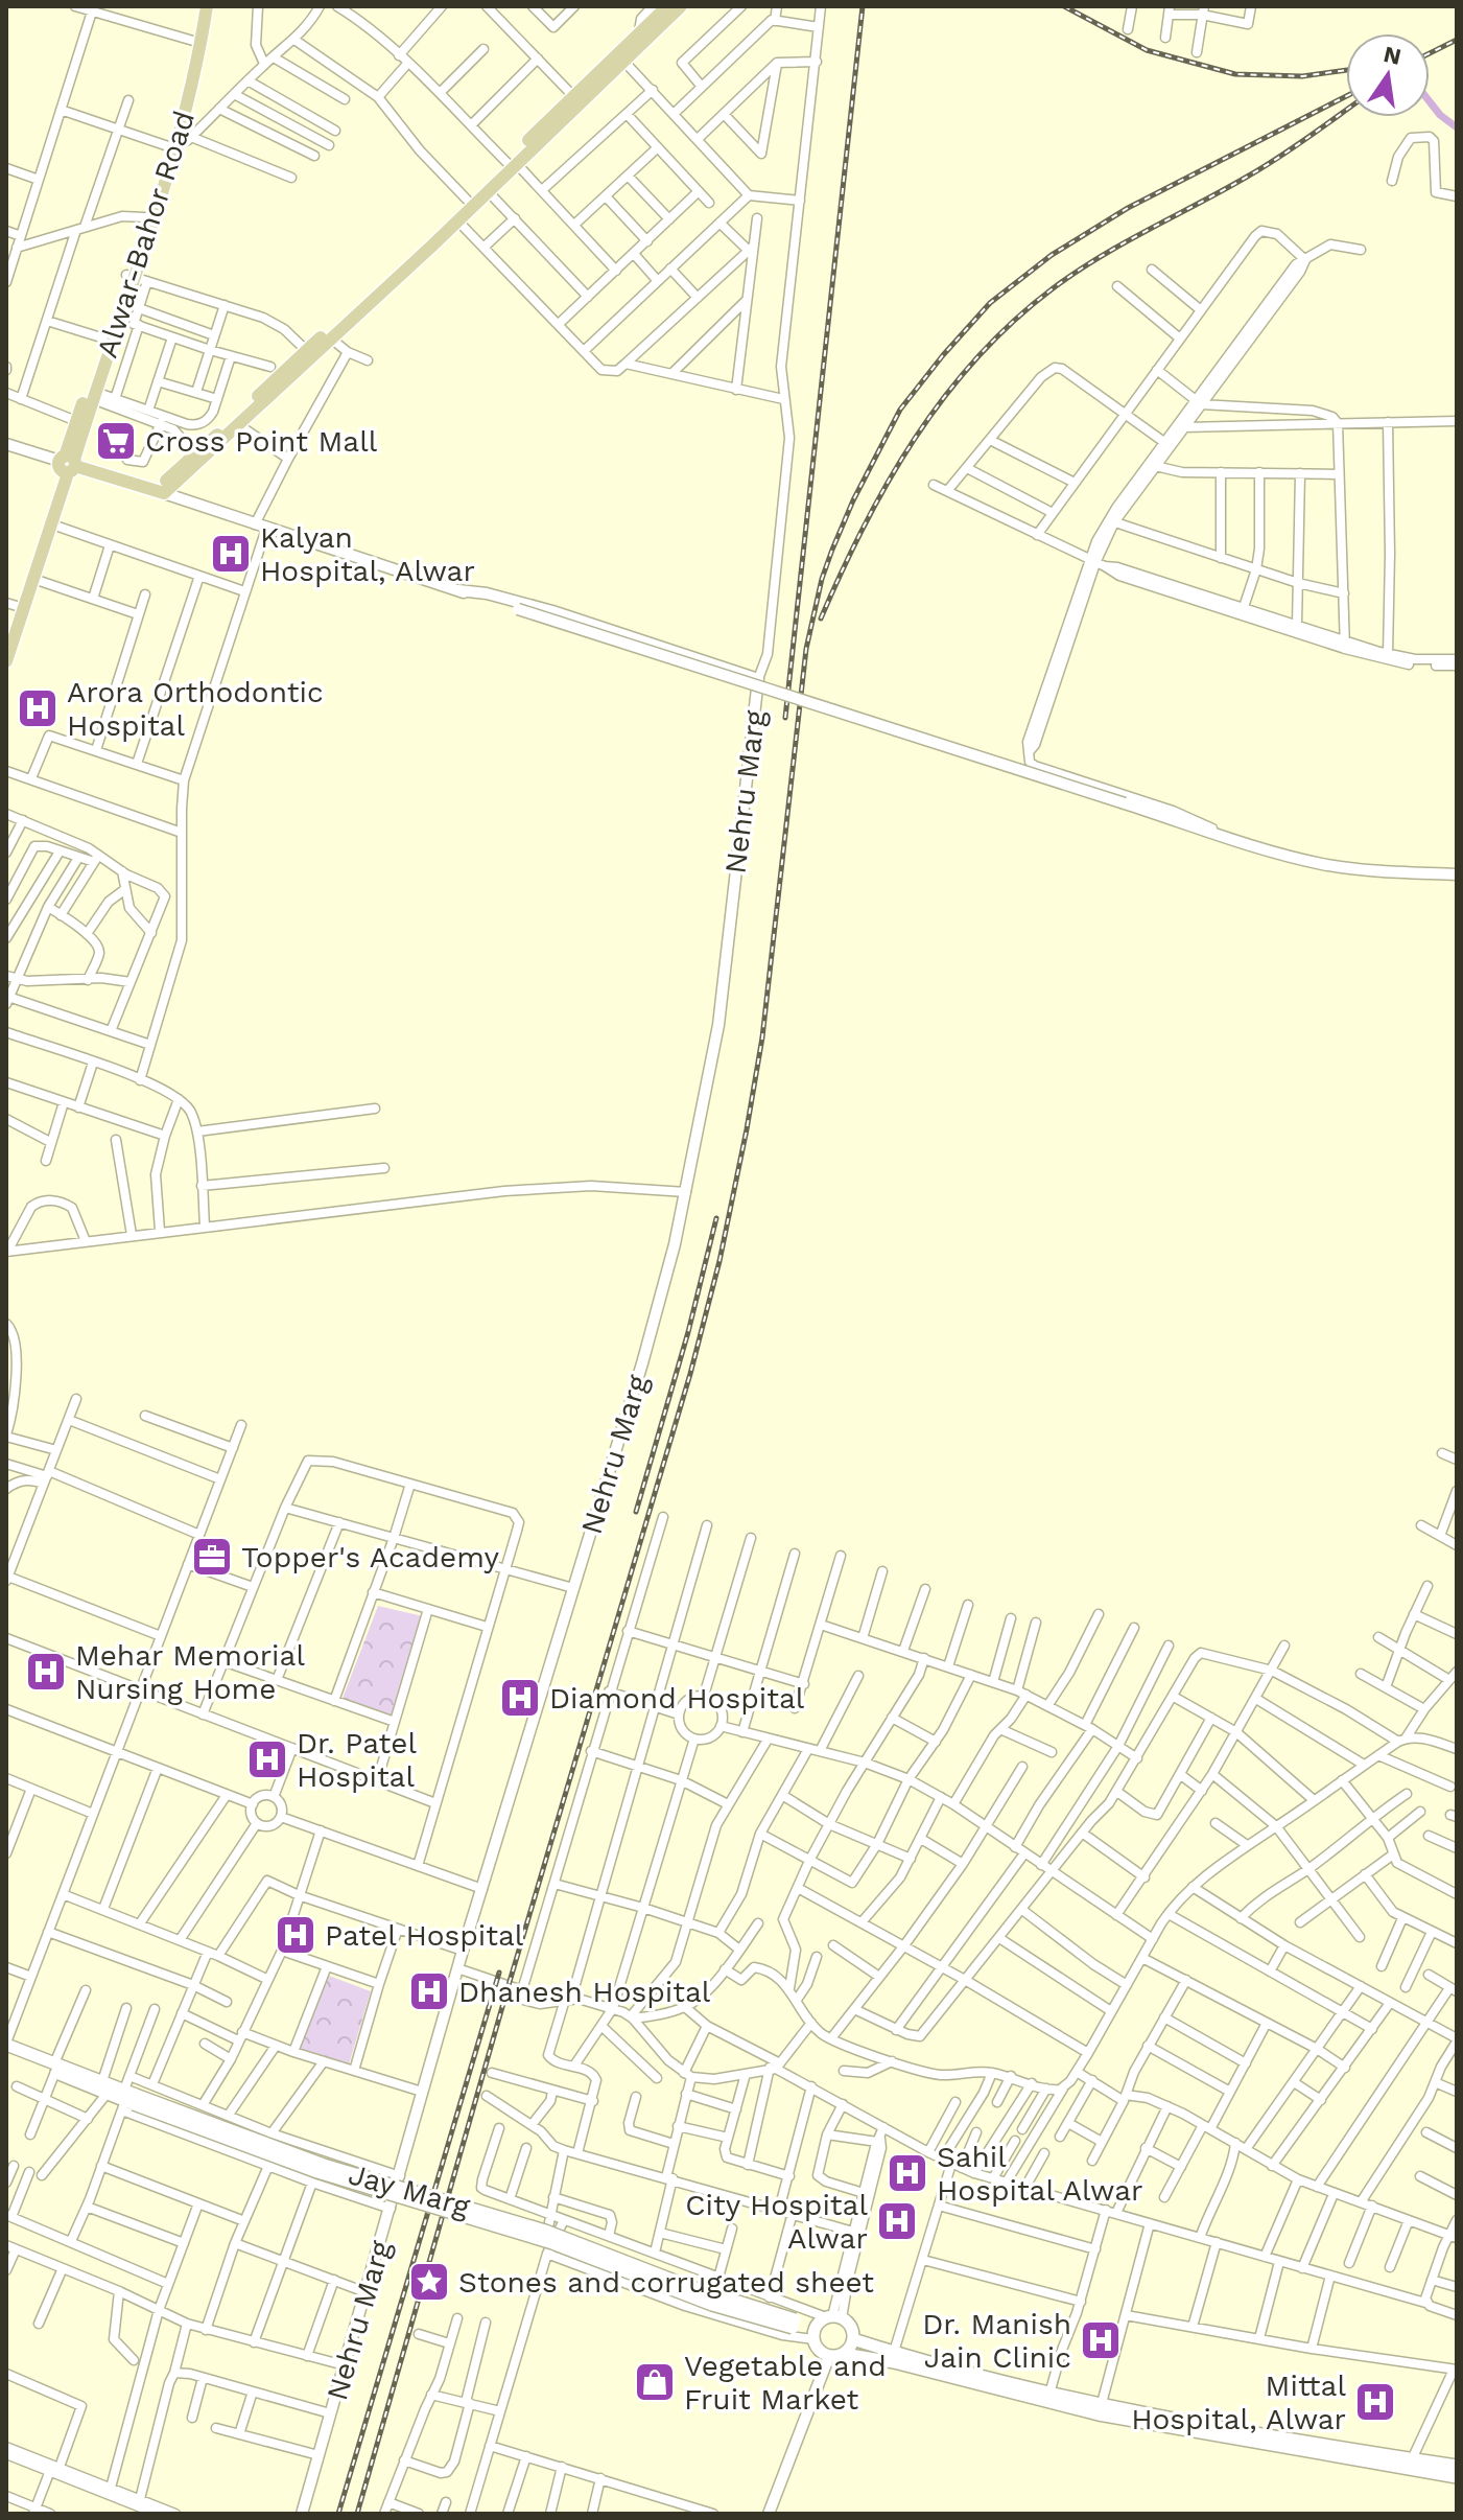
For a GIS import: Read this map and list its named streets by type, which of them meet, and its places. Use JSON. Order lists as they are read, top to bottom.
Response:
{
  "streets": {
    "main road": ["Alwar-Bahor Road", "Jay Marg"],
    "street": ["Nehru Marg"]
  },
  "places": {
    "supermarket": ["Cross Point Mall"],
    "hospital": [
      "Kalyan Hospital, Alwar",
      "Arora Orthodontic Hospital",
      "Mehar Memorial Nursing Home",
      "Diamond Hospital",
      "Dr. Patel Hospital",
      "Patel Hospital",
      "Dhanesh Hospital",
      "Sahil Hospital Alwar",
      "City Hospital Alwar",
      "Dr. Manish Jain Clinic",
      "Mittal Hospital, Alwar"
    ],
    "office": ["Topper's Academy"],
    "place": ["Stones and corrugated sheet"],
    "shop": ["Vegetable and Fruit Market"]
  },
  "north": "top"
}
